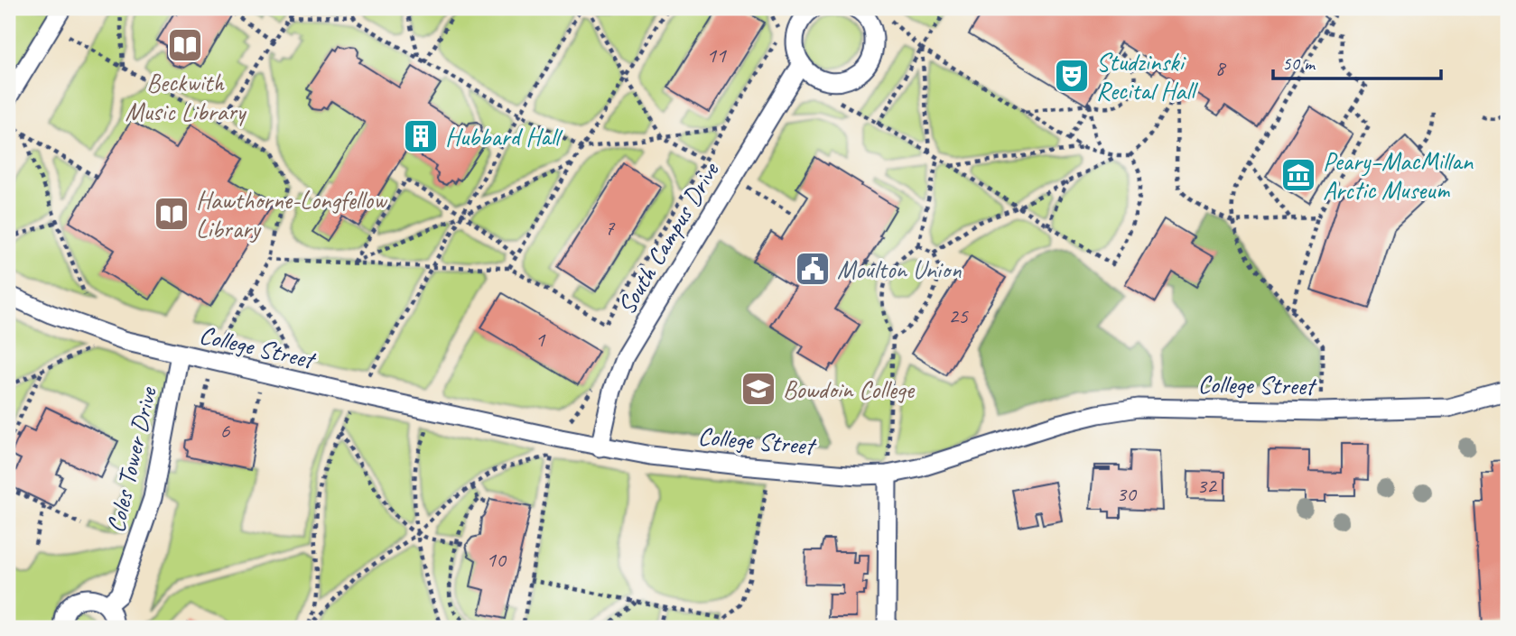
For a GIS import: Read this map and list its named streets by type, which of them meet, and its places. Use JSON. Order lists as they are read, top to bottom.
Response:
{
  "streets": {
    "street": ["South Campus Drive", "College Street", "Coles Tower Drive"]
  },
  "crossings": [
    ["South Campus Drive", "College Street"],
    ["College Street", "Coles Tower Drive"]
  ],
  "places": {
    "library": ["Beckwith Music Library", "Hawthorne-Longfellow Library"],
    "theatre": ["Studzinski Recital Hall"],
    "building": ["Hubbard Hall"],
    "museum": ["Peary–MacMillan Arctic Museum"],
    "public building": ["Moulton Union"],
    "school or university": ["Bowdoin College"]
  },
  "house_numbers": [
    "11",
    "8",
    "7",
    "25",
    "1",
    "6",
    "32",
    "30",
    "10"
  ],
  "scale_bar": "50 m"
}
